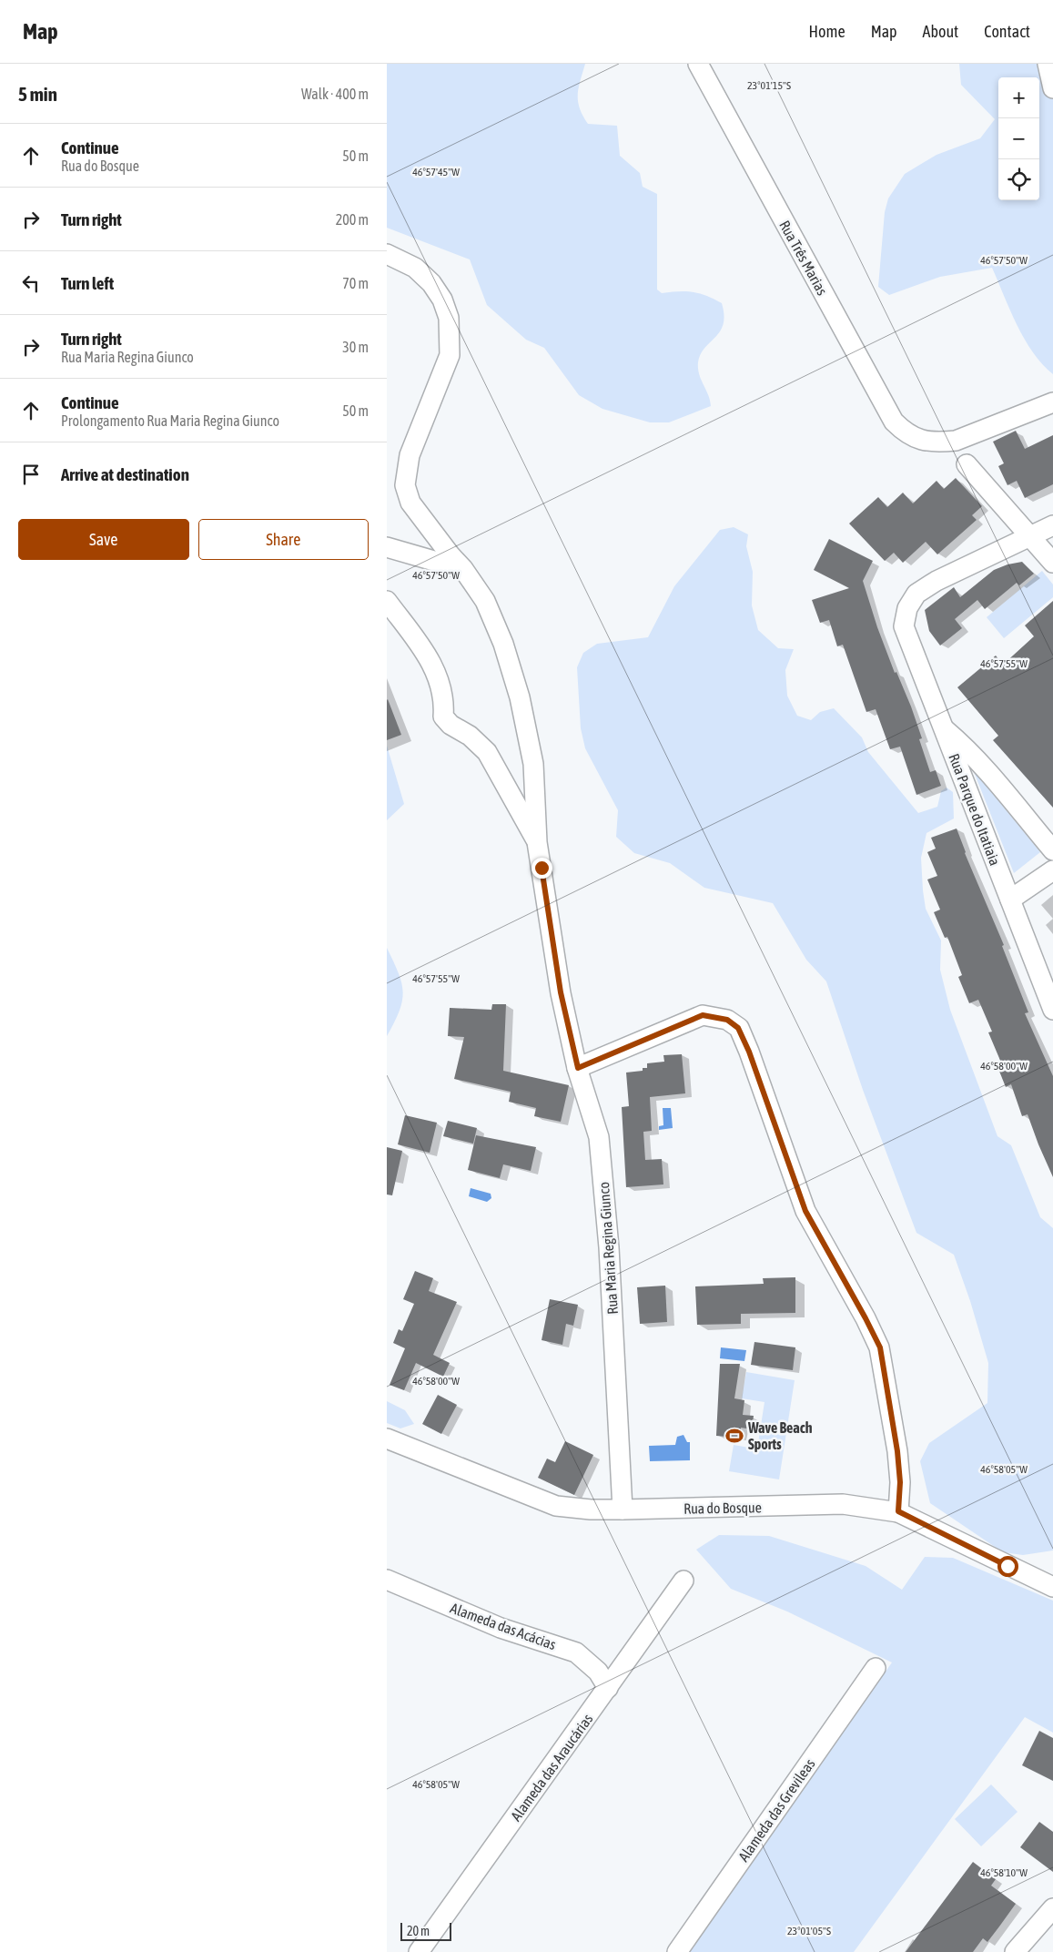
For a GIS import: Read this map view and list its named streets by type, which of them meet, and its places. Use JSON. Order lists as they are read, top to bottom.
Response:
{
  "streets": {
    "street": [
      "Rua Três Marias",
      "Rua Parque do Itatiaia",
      "Rua Maria Regina Giunco",
      "Rua do Bosque",
      "Alameda das Acácias",
      "Alameda das Araucárias",
      "Alameda das Grevileas"
    ]
  },
  "crossings": [
    ["Rua Maria Regina Giunco", "Rua do Bosque"],
    ["Alameda das Acácias", "Alameda das Araucárias"]
  ],
  "places": {
    "sports": ["Wave Beach Sports"]
  },
  "scale_bar": "20 m",
  "page": {
    "header": "Map",
    "nav": [
      "Home",
      "Map",
      "About",
      "Contact"
    ],
    "heading": ["5 min", "Walk · 400 m"],
    "map_buttons": ["+", "−"],
    "list": [
      ["Continue", "Rua do Bosque", "50 m"],
      ["Turn right", "200 m"],
      ["Turn left", "70 m"],
      ["Turn right", "Rua Maria Regina Giunco", "30 m"],
      ["Continue", "Prolongamento Rua Maria Regina Giunco", "50 m"],
      "Arrive at destination"
    ],
    "buttons": ["Save", "Share"],
    "scale": "20 m"
  },
  "coordinates": [
    "23°01'15\"S",
    "46°57'45\"W",
    "46°57'50\"W",
    "46°57'55\"W",
    "46°58'00\"W",
    "46°58'05\"W",
    "46°58'10\"W",
    "23°01'05\"S"
  ]
}
